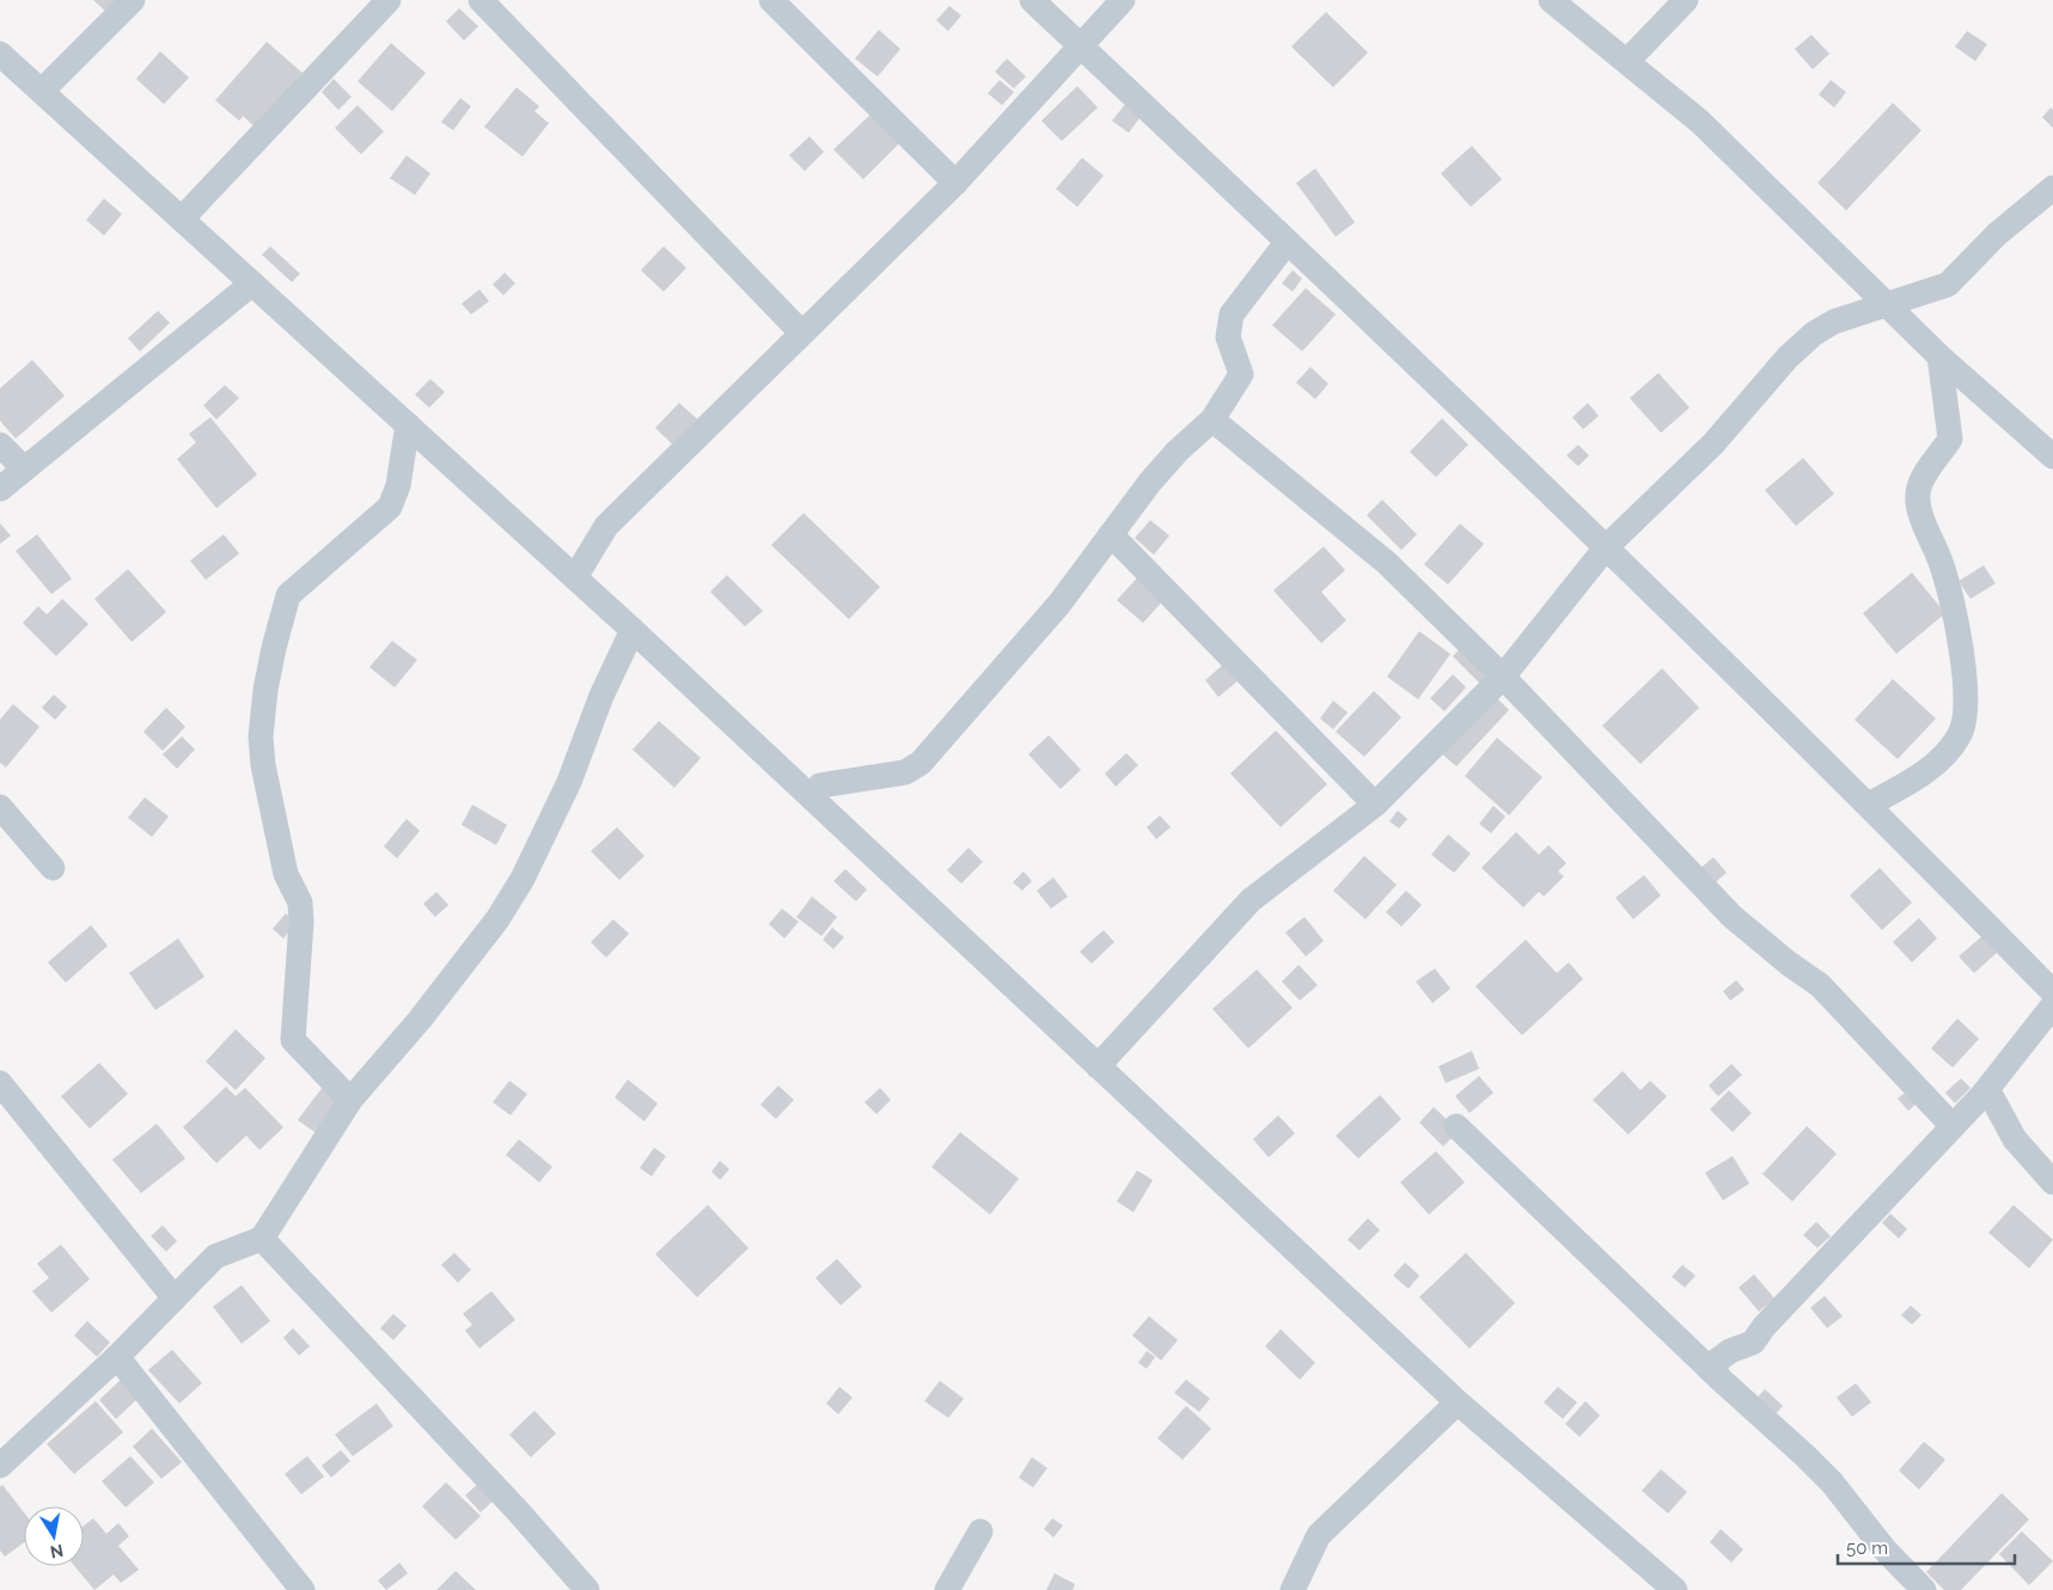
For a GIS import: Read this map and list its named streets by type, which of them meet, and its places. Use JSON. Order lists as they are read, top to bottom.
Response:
{
  "scale_bar": "50 m",
  "north": "bottom"
}
